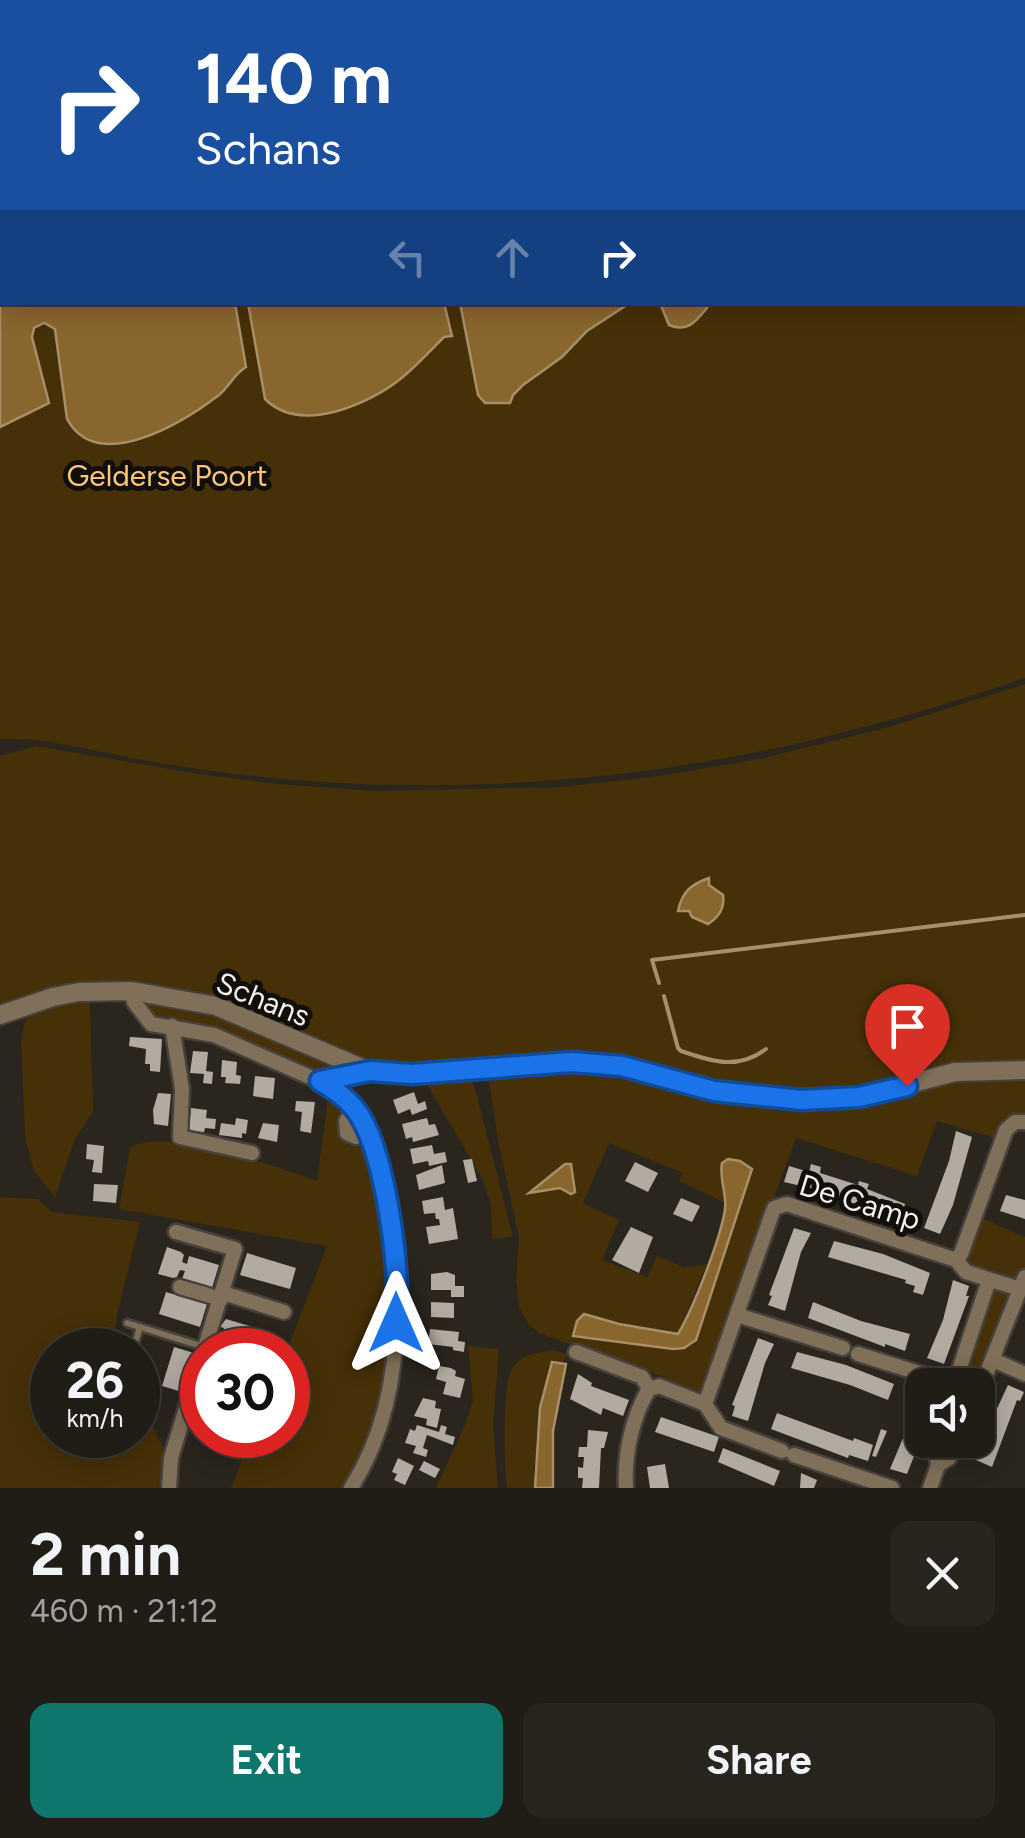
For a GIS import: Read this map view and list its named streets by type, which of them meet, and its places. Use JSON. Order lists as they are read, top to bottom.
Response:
{
  "streets": {
    "street": ["Schans", "De Camp"]
  },
  "parks": ["Gelderse Poort"],
  "page": {
    "turn": ["140 m", "Schans"],
    "speed": "26 km/h",
    "limit": "30",
    "heading": ["2 min", "460 m · 21:12"],
    "buttons": ["Exit", "Share"]
  }
}
